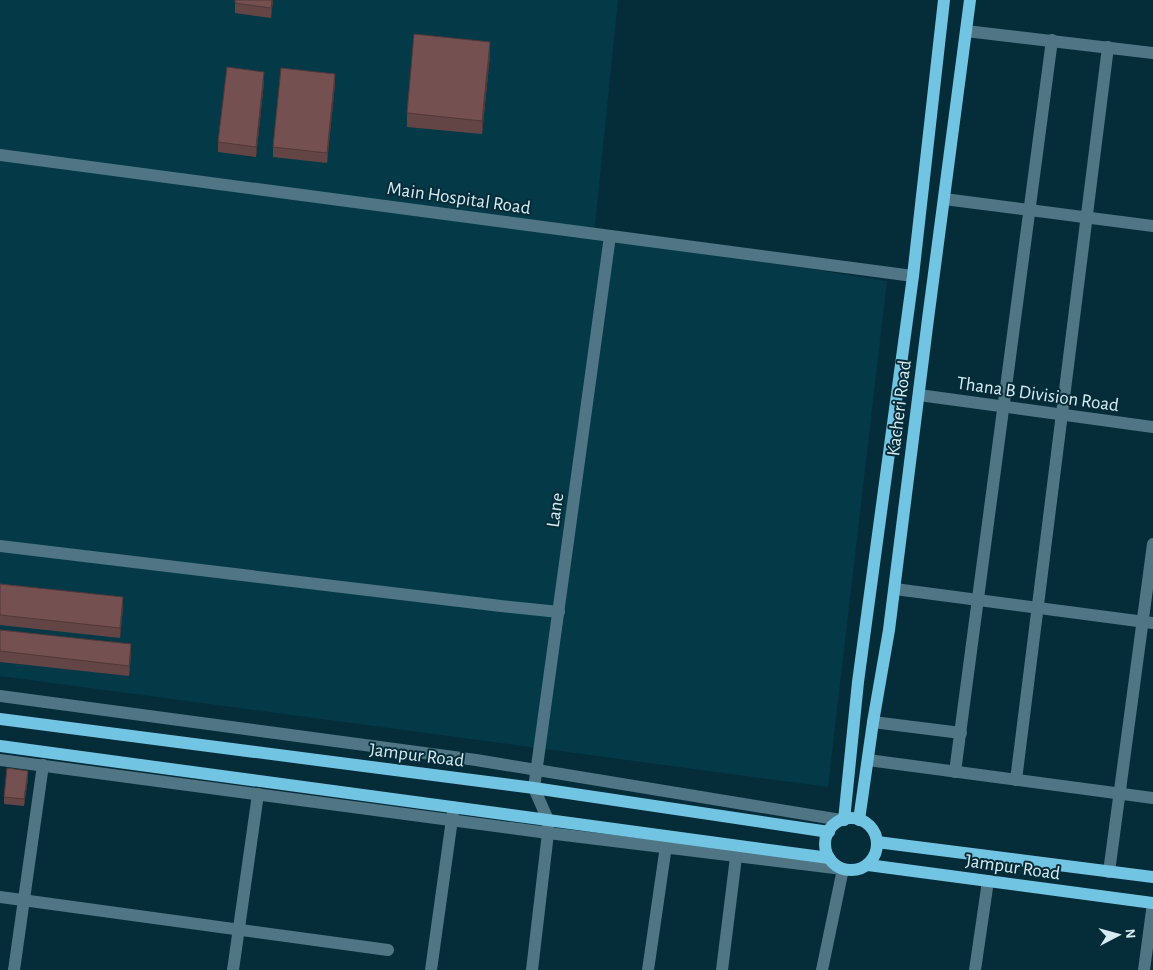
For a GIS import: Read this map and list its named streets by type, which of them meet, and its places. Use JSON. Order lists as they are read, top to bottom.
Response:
{
  "streets": {
    "main road": ["Kacheri Road", "Jampur Road"],
    "street": ["Main Hospital Road", "Thana B Division Road", "Lane"]
  },
  "crossings": [
    ["Main Hospital Road", "Kacheri Road"],
    ["Main Hospital Road", "Lane"],
    ["Thana B Division Road", "Kacheri Road"],
    ["Kacheri Road", "Jampur Road"],
    ["Lane", "Jampur Road"]
  ],
  "north": "right"
}
